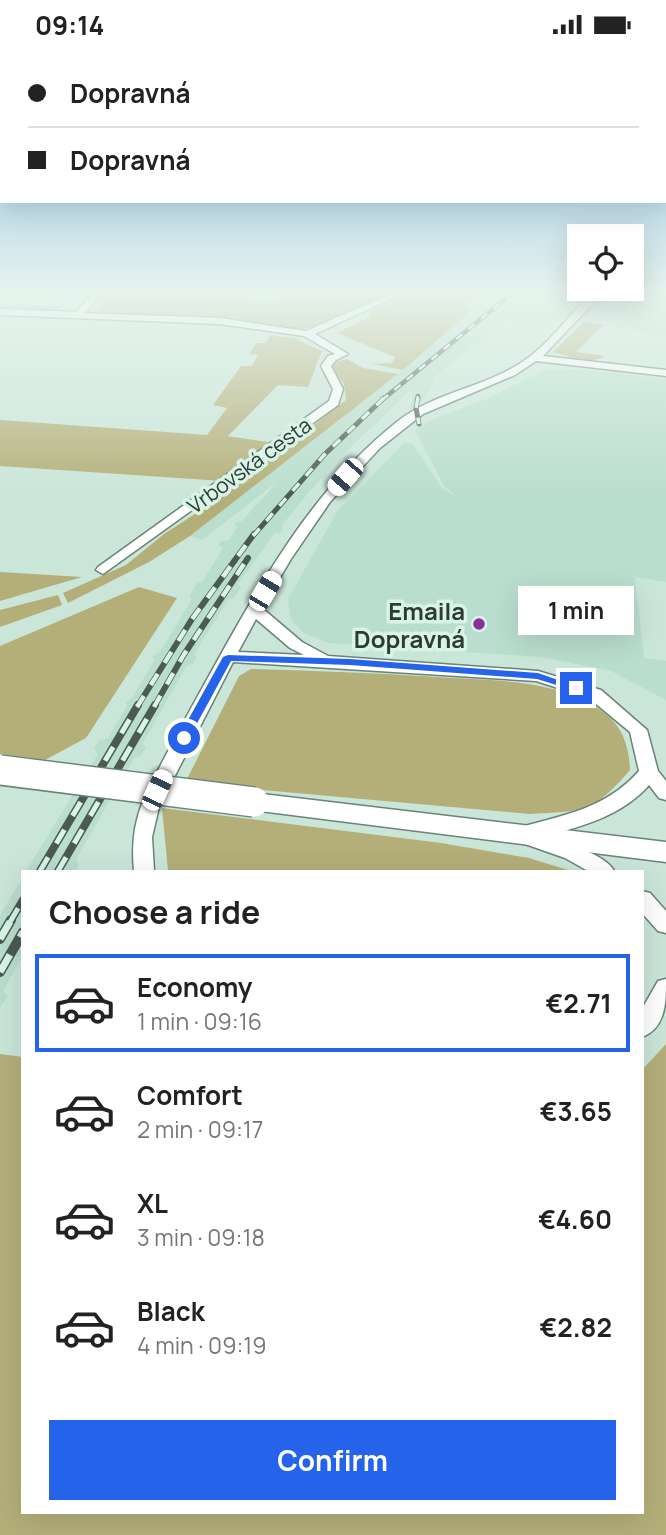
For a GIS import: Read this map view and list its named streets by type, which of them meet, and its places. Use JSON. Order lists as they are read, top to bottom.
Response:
{
  "streets": {
    "street": ["Vrbovská cesta"]
  },
  "places": ["Emaila Dopravná"],
  "page": {
    "status": "09:14",
    "banner": ["Dopravná", "Dopravná"],
    "bubble": "1 min",
    "heading": "Choose a ride",
    "list": [
      {
        "name": "Economy",
        "note": "1 min · 09:16",
        "value": "€2.71"
      },
      {
        "name": "Comfort",
        "note": "2 min · 09:17",
        "value": "€3.65"
      },
      {
        "name": "XL",
        "note": "3 min · 09:18",
        "value": "€4.60"
      },
      {
        "name": "Black",
        "note": "4 min · 09:19",
        "value": "€2.82"
      }
    ],
    "buttons": "Confirm"
  }
}
